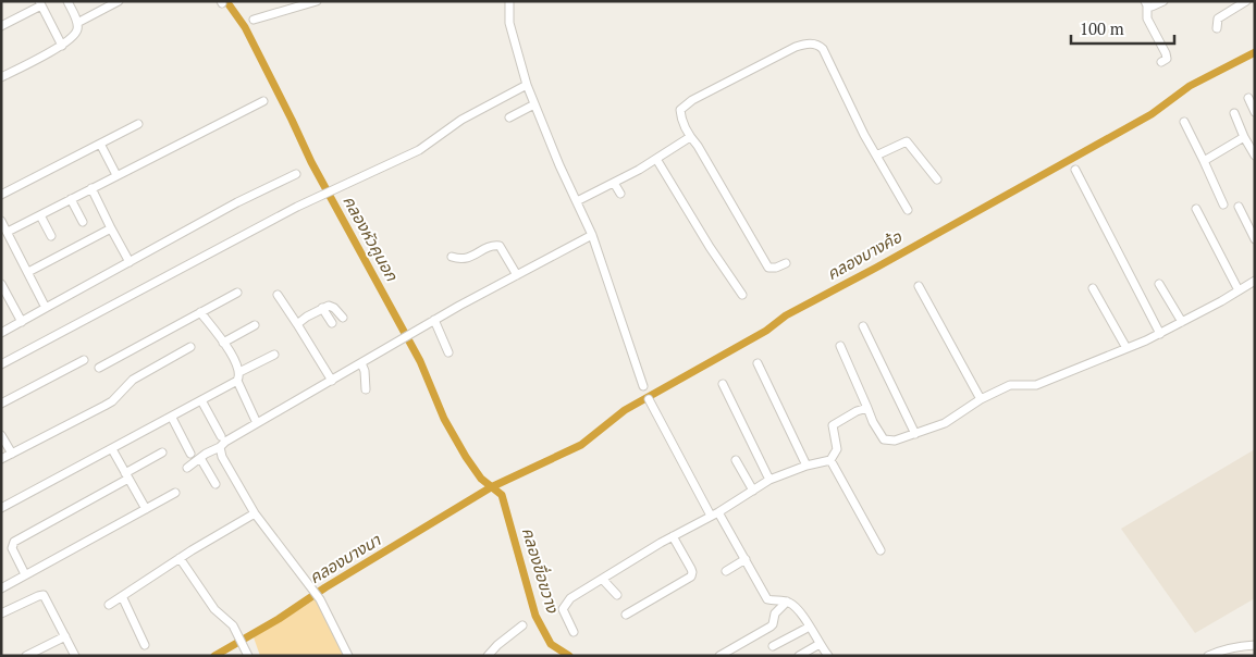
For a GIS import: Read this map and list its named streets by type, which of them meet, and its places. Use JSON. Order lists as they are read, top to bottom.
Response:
{
  "water": [
    "คลองหัวคูนอก",
    "คลองบางค้อ",
    "คลองบางนา",
    "คลองขื่อขวาง"
  ],
  "scale_bar": "100 m"
}
